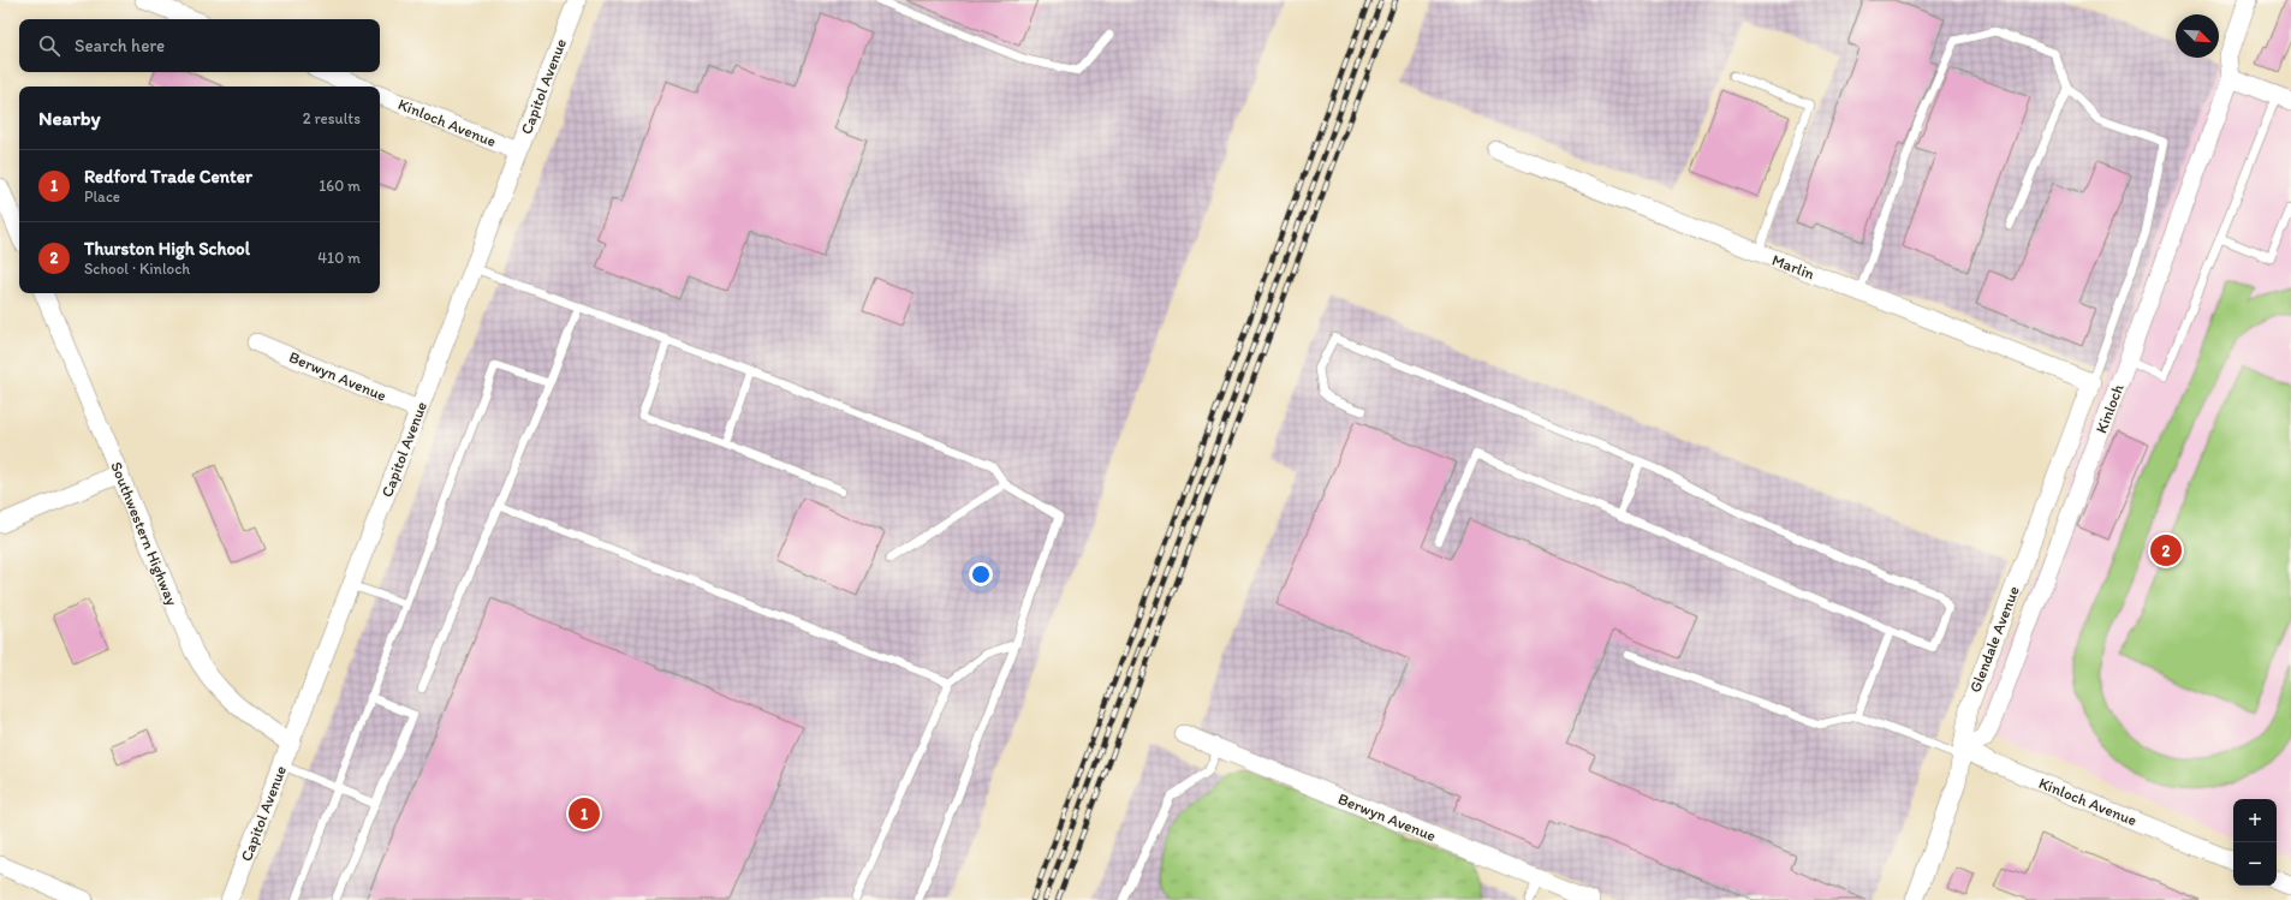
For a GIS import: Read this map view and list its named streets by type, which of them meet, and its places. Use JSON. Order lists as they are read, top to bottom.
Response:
{
  "streets": {
    "street": [
      "Capitol Avenue",
      "Kinloch Avenue",
      "Marlin",
      "Berwyn Avenue",
      "Kinloch",
      "Southwestern Highway",
      "Glendale Avenue"
    ]
  },
  "crossings": [
    ["Capitol Avenue", "Kinloch Avenue"],
    ["Capitol Avenue", "Berwyn Avenue"],
    ["Capitol Avenue", "Southwestern Highway"],
    ["Kinloch Avenue", "Kinloch"],
    ["Kinloch Avenue", "Glendale Avenue"],
    ["Marlin", "Glendale Avenue"],
    ["Kinloch", "Glendale Avenue"]
  ],
  "north": "bottom right",
  "page": {
    "search": "Search here",
    "heading": ["Nearby", "2 results"],
    "list": [
      {
        "mark": "1",
        "name": "Redford Trade Center",
        "note": "Place",
        "value": "160 m"
      },
      {
        "mark": "2",
        "name": "Thurston High School",
        "note": "School · Kinloch",
        "value": "410 m"
      }
    ],
    "pins": ["2", "1"],
    "map_buttons": ["+", "−"]
  }
}
